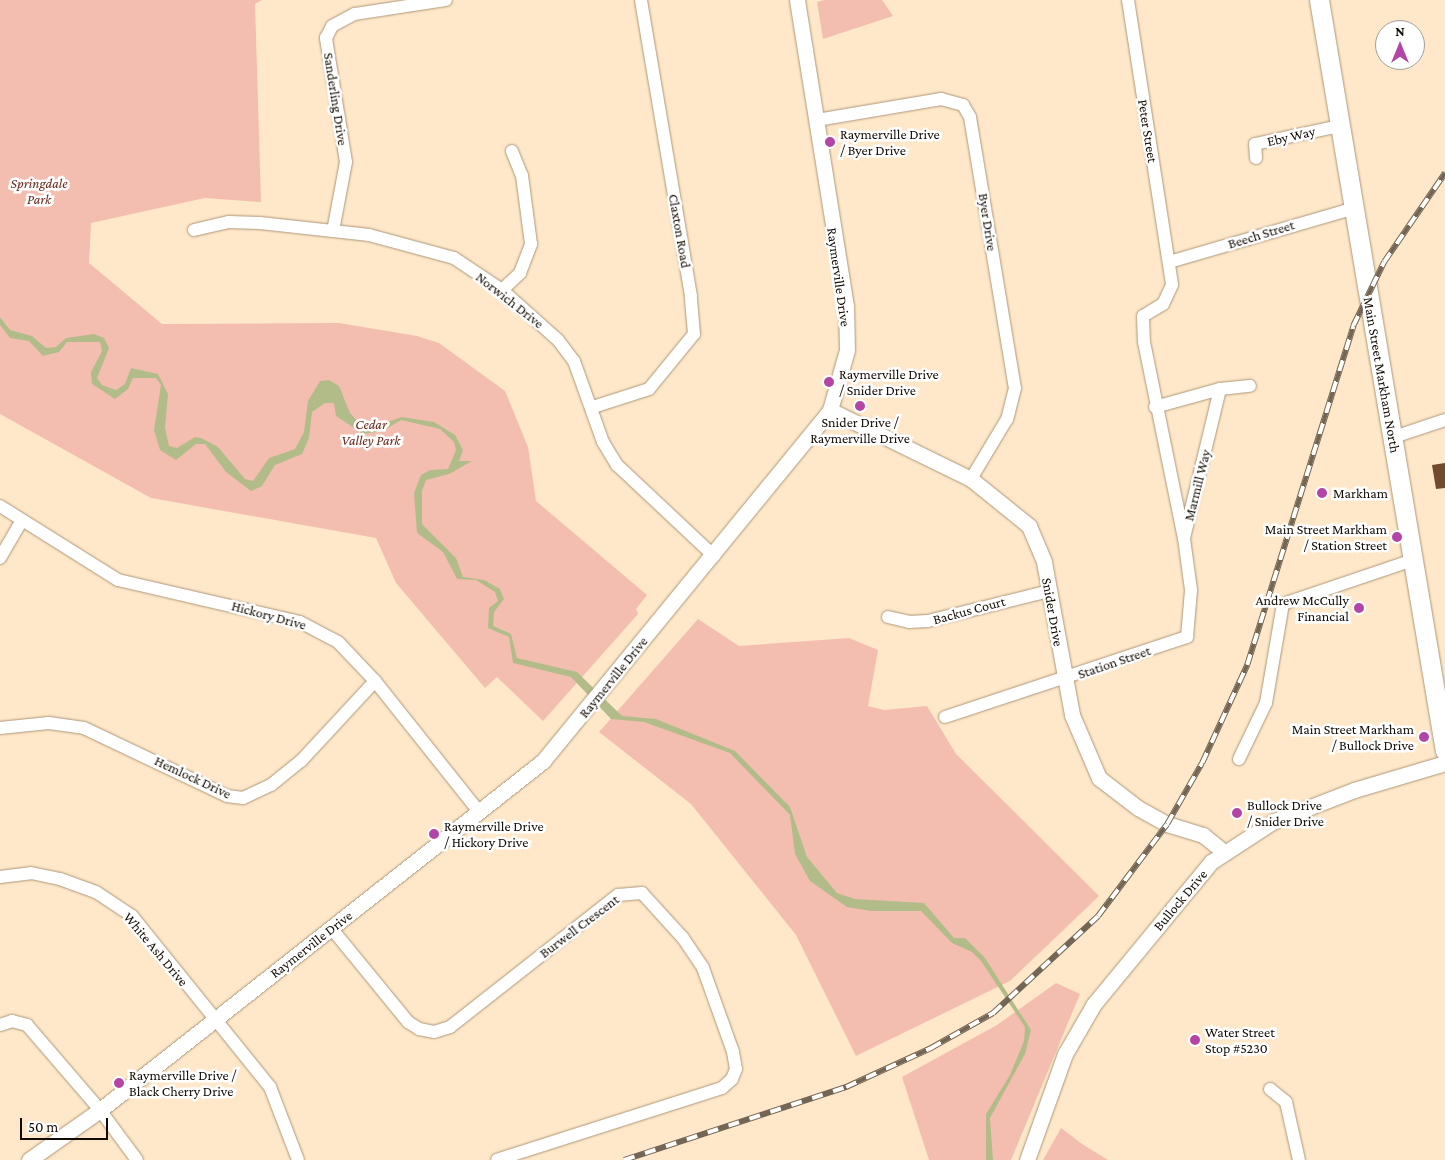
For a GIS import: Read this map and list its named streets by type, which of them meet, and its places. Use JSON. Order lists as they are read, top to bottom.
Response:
{
  "streets": {
    "main road": ["Main Street Markham North"],
    "street": [
      "Sanderling Drive",
      "Peter Street",
      "Eby Way",
      "Byer Drive",
      "Claxton Road",
      "Beech Street",
      "Raymerville Drive",
      "Norwich Drive",
      "Marmill Way",
      "Backus Court",
      "Snider Drive",
      "Hickory Drive",
      "Station Street",
      "Hemlock Drive",
      "Bullock Drive",
      "Burwell Crescent",
      "White Ash Drive"
    ]
  },
  "crossings": [
    ["Sanderling Drive", "Norwich Drive"],
    ["Peter Street", "Beech Street"],
    ["Peter Street", "Marmill Way"],
    ["Eby Way", "Main Street Markham North"],
    ["Byer Drive", "Raymerville Drive"],
    ["Byer Drive", "Snider Drive"],
    ["Claxton Road", "Norwich Drive"],
    ["Beech Street", "Main Street Markham North"],
    ["Beech Street", "Marmill Way"],
    ["Raymerville Drive", "Norwich Drive"],
    ["Raymerville Drive", "Snider Drive"],
    ["Raymerville Drive", "Hickory Drive"],
    ["Raymerville Drive", "Burwell Crescent"],
    ["Raymerville Drive", "White Ash Drive"],
    ["Marmill Way", "Station Street"],
    ["Backus Court", "Snider Drive"],
    ["Snider Drive", "Station Street"],
    ["Snider Drive", "Bullock Drive"],
    ["Hickory Drive", "Hemlock Drive"]
  ],
  "parks": ["Springdale Park", "Cedar Valley Park"],
  "places": [
    "Raymerville Drive / Byer Drive",
    "Raymerville Drive / Snider Drive",
    "Snider Drive / Raymerville Drive",
    "Markham",
    "Main Street Markham / Station Street",
    "Andrew McCully Financial",
    "Main Street Markham / Bullock Drive",
    "Bullock Drive / Snider Drive",
    "Raymerville Drive / Hickory Drive",
    "Water Street Stop #5230",
    "Raymerville Drive / Black Cherry Drive"
  ],
  "scale_bar": "50 m",
  "north": "top"
}
